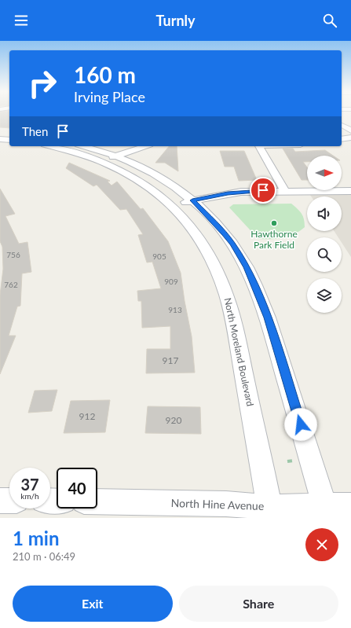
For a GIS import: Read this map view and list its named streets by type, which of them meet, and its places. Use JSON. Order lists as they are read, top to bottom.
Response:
{
  "streets": {
    "street": ["North Moreland Boulevard", "North Hine Avenue"]
  },
  "crossings": [
    ["North Moreland Boulevard", "North Hine Avenue"]
  ],
  "places": ["Hawthorne Park Field"],
  "house_numbers": [
    "756",
    "905",
    "909",
    "762",
    "913",
    "917",
    "912",
    "920"
  ],
  "north": "right",
  "page": {
    "header": "Turnly",
    "turn": ["160 m", "Irving Place"],
    "then": "Then",
    "speed": "37 km/h",
    "limit": "40",
    "heading": ["1 min", "210 m · 06:49"],
    "buttons": ["Exit", "Share"]
  }
}
